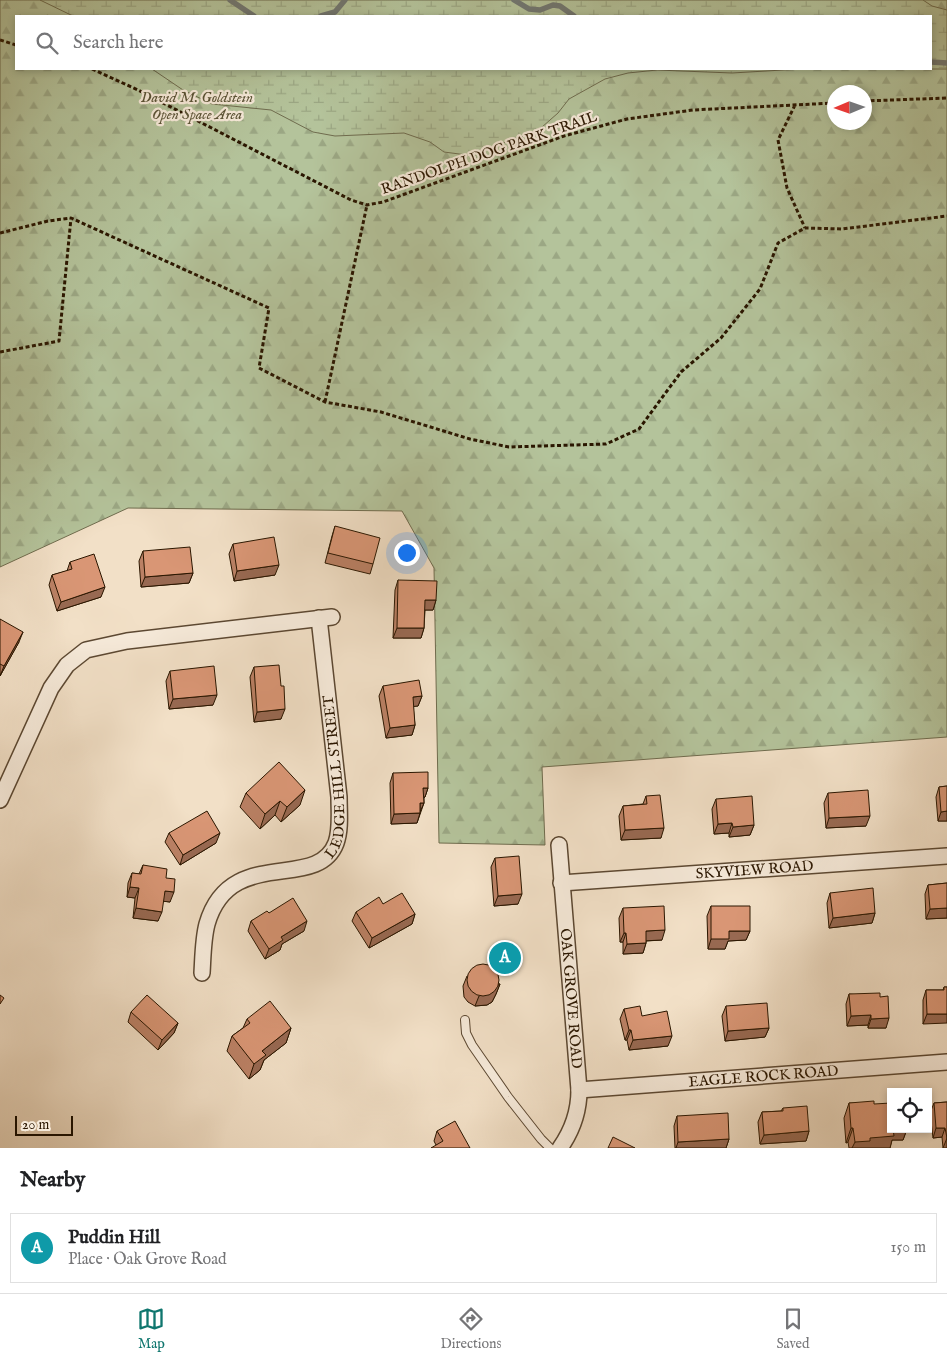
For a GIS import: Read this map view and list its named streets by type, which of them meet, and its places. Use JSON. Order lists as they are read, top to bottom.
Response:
{
  "streets": {
    "street": [
      "LEDGE HILL STREET",
      "SKYVIEW ROAD",
      "OAK GROVE ROAD",
      "EAGLE ROCK ROAD"
    ],
    "path": ["RANDOLPH DOG PARK TRAIL"]
  },
  "crossings": [
    ["SKYVIEW ROAD", "OAK GROVE ROAD"],
    ["OAK GROVE ROAD", "EAGLE ROCK ROAD"]
  ],
  "parks": ["David M. Goldstein Open Space Area"],
  "scale_bar": "20 m",
  "north": "left",
  "page": {
    "search": "Search here",
    "pins": "A",
    "scale": "20 m",
    "heading": "Nearby",
    "list": [
      {
        "mark": "A",
        "name": "Puddin Hill",
        "note": "Place · Oak Grove Road",
        "value": "150 m"
      }
    ],
    "nav": ["Map", "Directions", "Saved"]
  }
}
